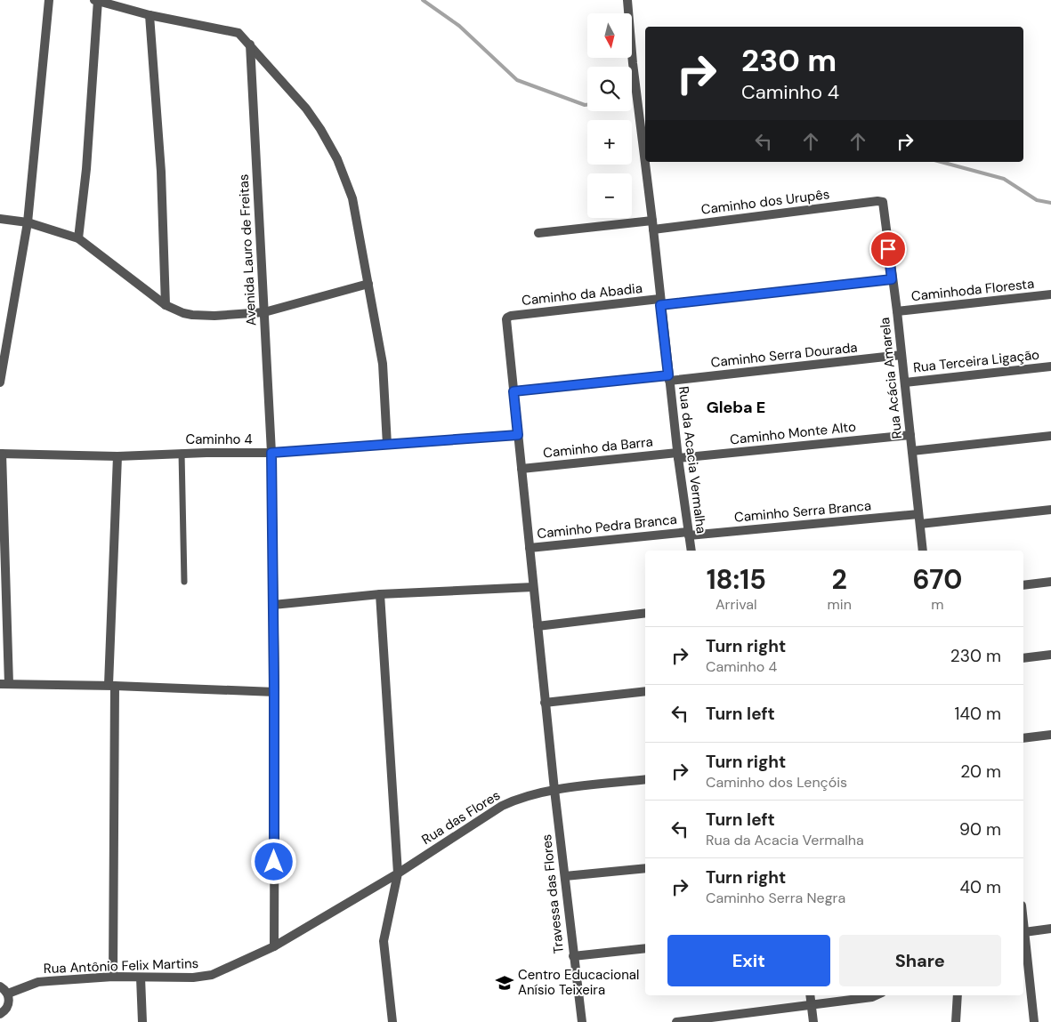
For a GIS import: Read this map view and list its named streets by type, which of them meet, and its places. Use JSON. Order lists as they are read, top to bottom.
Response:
{
  "streets": {
    "street": [
      "Caminho dos Urupês",
      "Avenida Lauro de Freitas",
      "Caminhoda Floresta",
      "Caminho da Abadia",
      "Caminho Serra Dourada",
      "Rua Terceira Ligação",
      "Rua Acácia Amarela",
      "Caminho Monte Alto",
      "Caminho 4",
      "Caminho da Barra",
      "Rua da Acacia Vermalha",
      "Caminho Serra Branca",
      "Caminho Pedra Branca",
      "Rua das Flores",
      "Travessa das Flores",
      "Rua Antônio Felix Martins"
    ]
  },
  "crossings": [
    ["Caminho dos Urupês", "Rua Acácia Amarela"],
    ["Caminho dos Urupês", "Rua da Acacia Vermalha"],
    ["Avenida Lauro de Freitas", "Caminho 4"],
    ["Avenida Lauro de Freitas", "Rua Antônio Felix Martins"],
    ["Caminhoda Floresta", "Rua Acácia Amarela"],
    ["Caminho da Abadia", "Rua Acácia Amarela"],
    ["Caminho da Abadia", "Rua da Acacia Vermalha"],
    ["Caminho da Abadia", "Travessa das Flores"],
    ["Caminho Serra Dourada", "Rua Acácia Amarela"],
    ["Caminho Serra Dourada", "Rua da Acacia Vermalha"],
    ["Caminho Serra Dourada", "Travessa das Flores"],
    ["Rua Terceira Ligação", "Rua Acácia Amarela"],
    ["Rua Acácia Amarela", "Caminho Monte Alto"],
    ["Rua Acácia Amarela", "Caminho Serra Branca"],
    ["Caminho Monte Alto", "Caminho da Barra"],
    ["Caminho Monte Alto", "Rua da Acacia Vermalha"],
    ["Caminho 4", "Travessa das Flores"],
    ["Caminho da Barra", "Rua da Acacia Vermalha"],
    ["Caminho da Barra", "Travessa das Flores"],
    ["Rua da Acacia Vermalha", "Caminho Serra Branca"],
    ["Rua da Acacia Vermalha", "Caminho Pedra Branca"],
    ["Caminho Serra Branca", "Caminho Pedra Branca"],
    ["Caminho Pedra Branca", "Travessa das Flores"],
    ["Rua das Flores", "Travessa das Flores"],
    ["Rua das Flores", "Rua Antônio Felix Martins"]
  ],
  "districts": ["Gleba E"],
  "places": {
    "school or university": ["Centro Educacional Anísio Teixeira"]
  },
  "north": "bottom",
  "page": {
    "map_buttons": ["+", "−"],
    "turn": ["230 m", "Caminho 4"],
    "eta": [
      "18:15",
      "Arrival",
      "2",
      "min",
      "670",
      "m"
    ],
    "list": [
      {
        "name": "Turn right",
        "note": "Caminho 4",
        "value": "230 m"
      },
      {
        "name": "Turn left",
        "value": "140 m"
      },
      {
        "name": "Turn right",
        "note": "Caminho dos Lençóis",
        "value": "20 m"
      },
      {
        "name": "Turn left",
        "note": "Rua da Acacia Vermalha",
        "value": "90 m"
      },
      {
        "name": "Turn right",
        "note": "Caminho Serra Negra",
        "value": "40 m"
      }
    ],
    "buttons": ["Exit", "Share"]
  }
}
